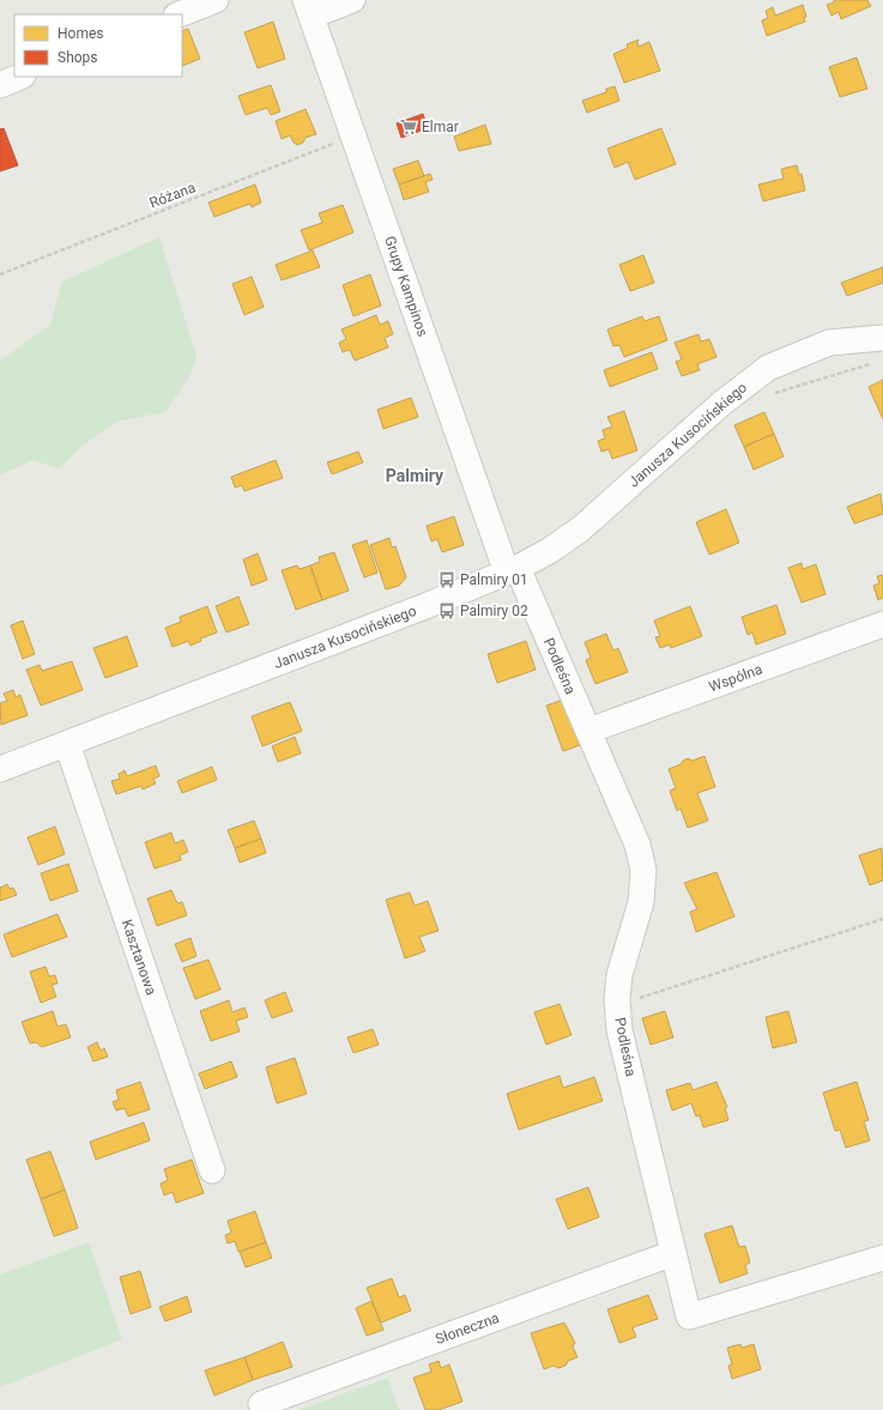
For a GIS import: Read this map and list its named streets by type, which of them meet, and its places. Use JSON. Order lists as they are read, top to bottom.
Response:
{
  "streets": {
    "street": [
      "Grupy Kampinos",
      "Janusza Kusocińskiego",
      "Podleśna",
      "Wspólna",
      "Kasztanowa",
      "Słoneczna"
    ],
    "path": ["Różana"]
  },
  "crossings": [
    ["Różana", "Grupy Kampinos"],
    ["Grupy Kampinos", "Janusza Kusocińskiego"],
    ["Grupy Kampinos", "Podleśna"],
    ["Janusza Kusocińskiego", "Podleśna"],
    ["Janusza Kusocińskiego", "Kasztanowa"],
    ["Podleśna", "Wspólna"],
    ["Podleśna", "Słoneczna"]
  ],
  "districts": ["Palmiry"],
  "places": {
    "supermarket": ["Elmar"],
    "bus stop": ["Palmiry 01", "Palmiry 02"]
  },
  "legend": ["Homes", "Shops"]
}
